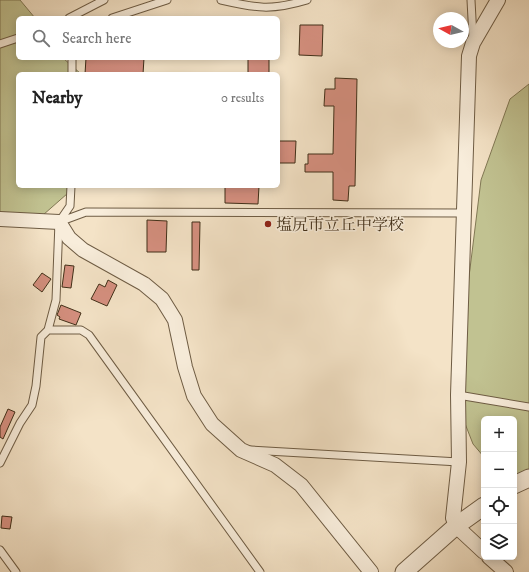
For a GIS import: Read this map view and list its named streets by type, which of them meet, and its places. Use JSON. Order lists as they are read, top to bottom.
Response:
{
  "places": ["塩尻市立丘中学校"],
  "north": "left",
  "page": {
    "search": "Search here",
    "heading": ["Nearby", "0 results"],
    "map_buttons": ["+", "−"]
  }
}
